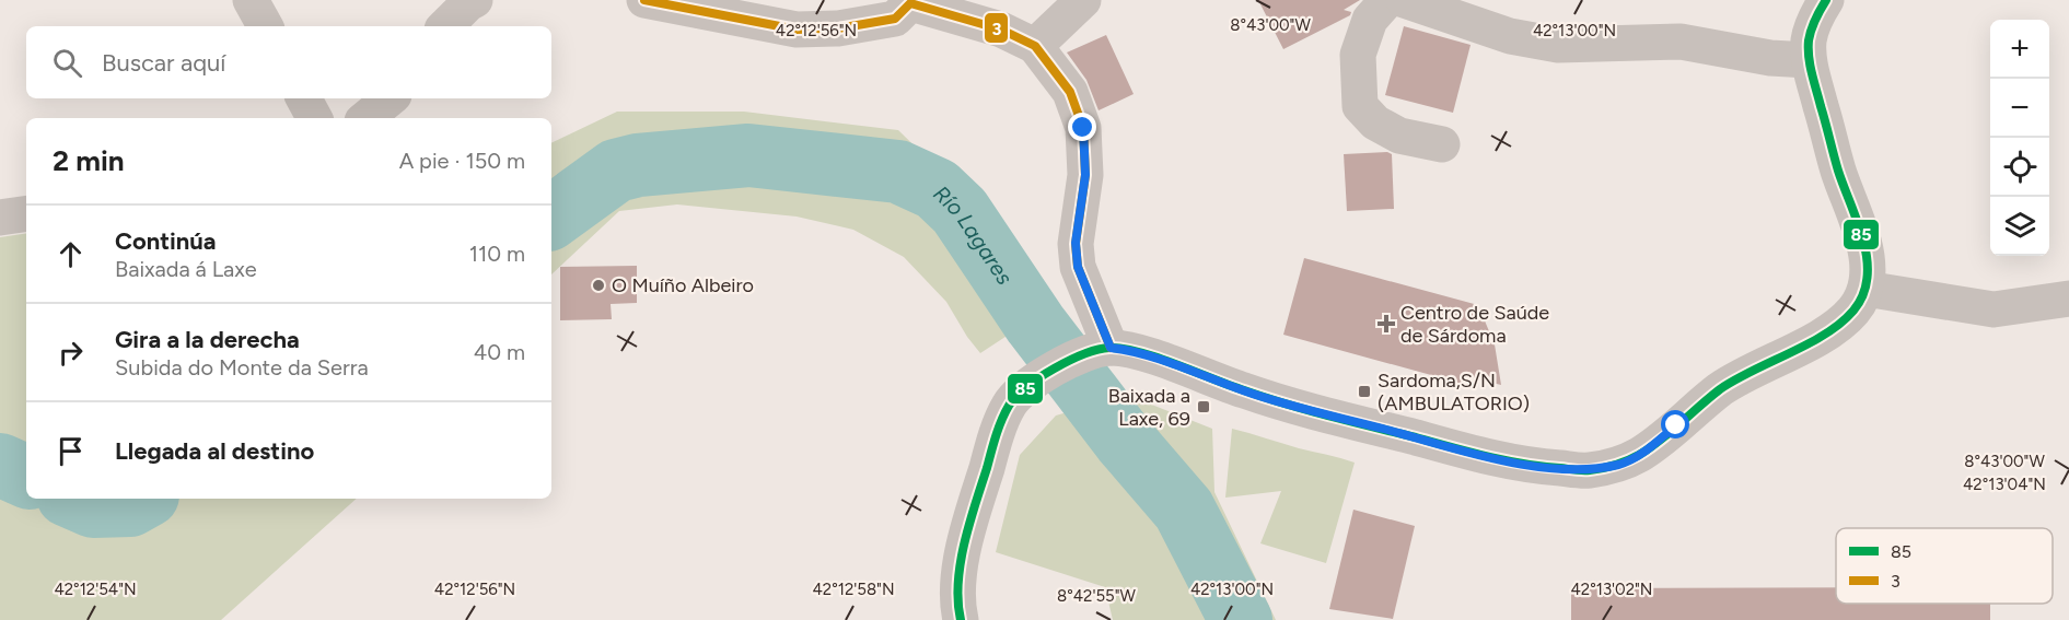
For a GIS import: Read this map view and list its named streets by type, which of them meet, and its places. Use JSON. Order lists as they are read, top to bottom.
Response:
{
  "water": ["Río Lagares"],
  "places": {
    "other": ["O Muíño Albeiro"],
    "health": ["Centro de Saúde de Sárdoma"],
    "transit": ["Sardoma,S/N (AMBULATORIO)", "Baixada a Laxe, 69"]
  },
  "lines": ["transit line 85", "transit line 3"],
  "legend": ["85", "3"],
  "page": {
    "map_buttons": ["+", "−"],
    "search": "Buscar aquí",
    "heading": ["2 min", "A pie · 150 m"],
    "list": [
      ["Continúa", "Baixada á Laxe", "110 m"],
      ["Gira a la derecha", "Subida do Monte da Serra", "40 m"],
      "Llegada al destino"
    ]
  },
  "coordinates": [
    "8°43'00\"W",
    "42°12'56\"N",
    "42°13'00\"N",
    "42°13'04\"N",
    "42°12'54\"N",
    "42°12'58\"N",
    "42°13'02\"N",
    "8°42'55\"W"
  ]
}
